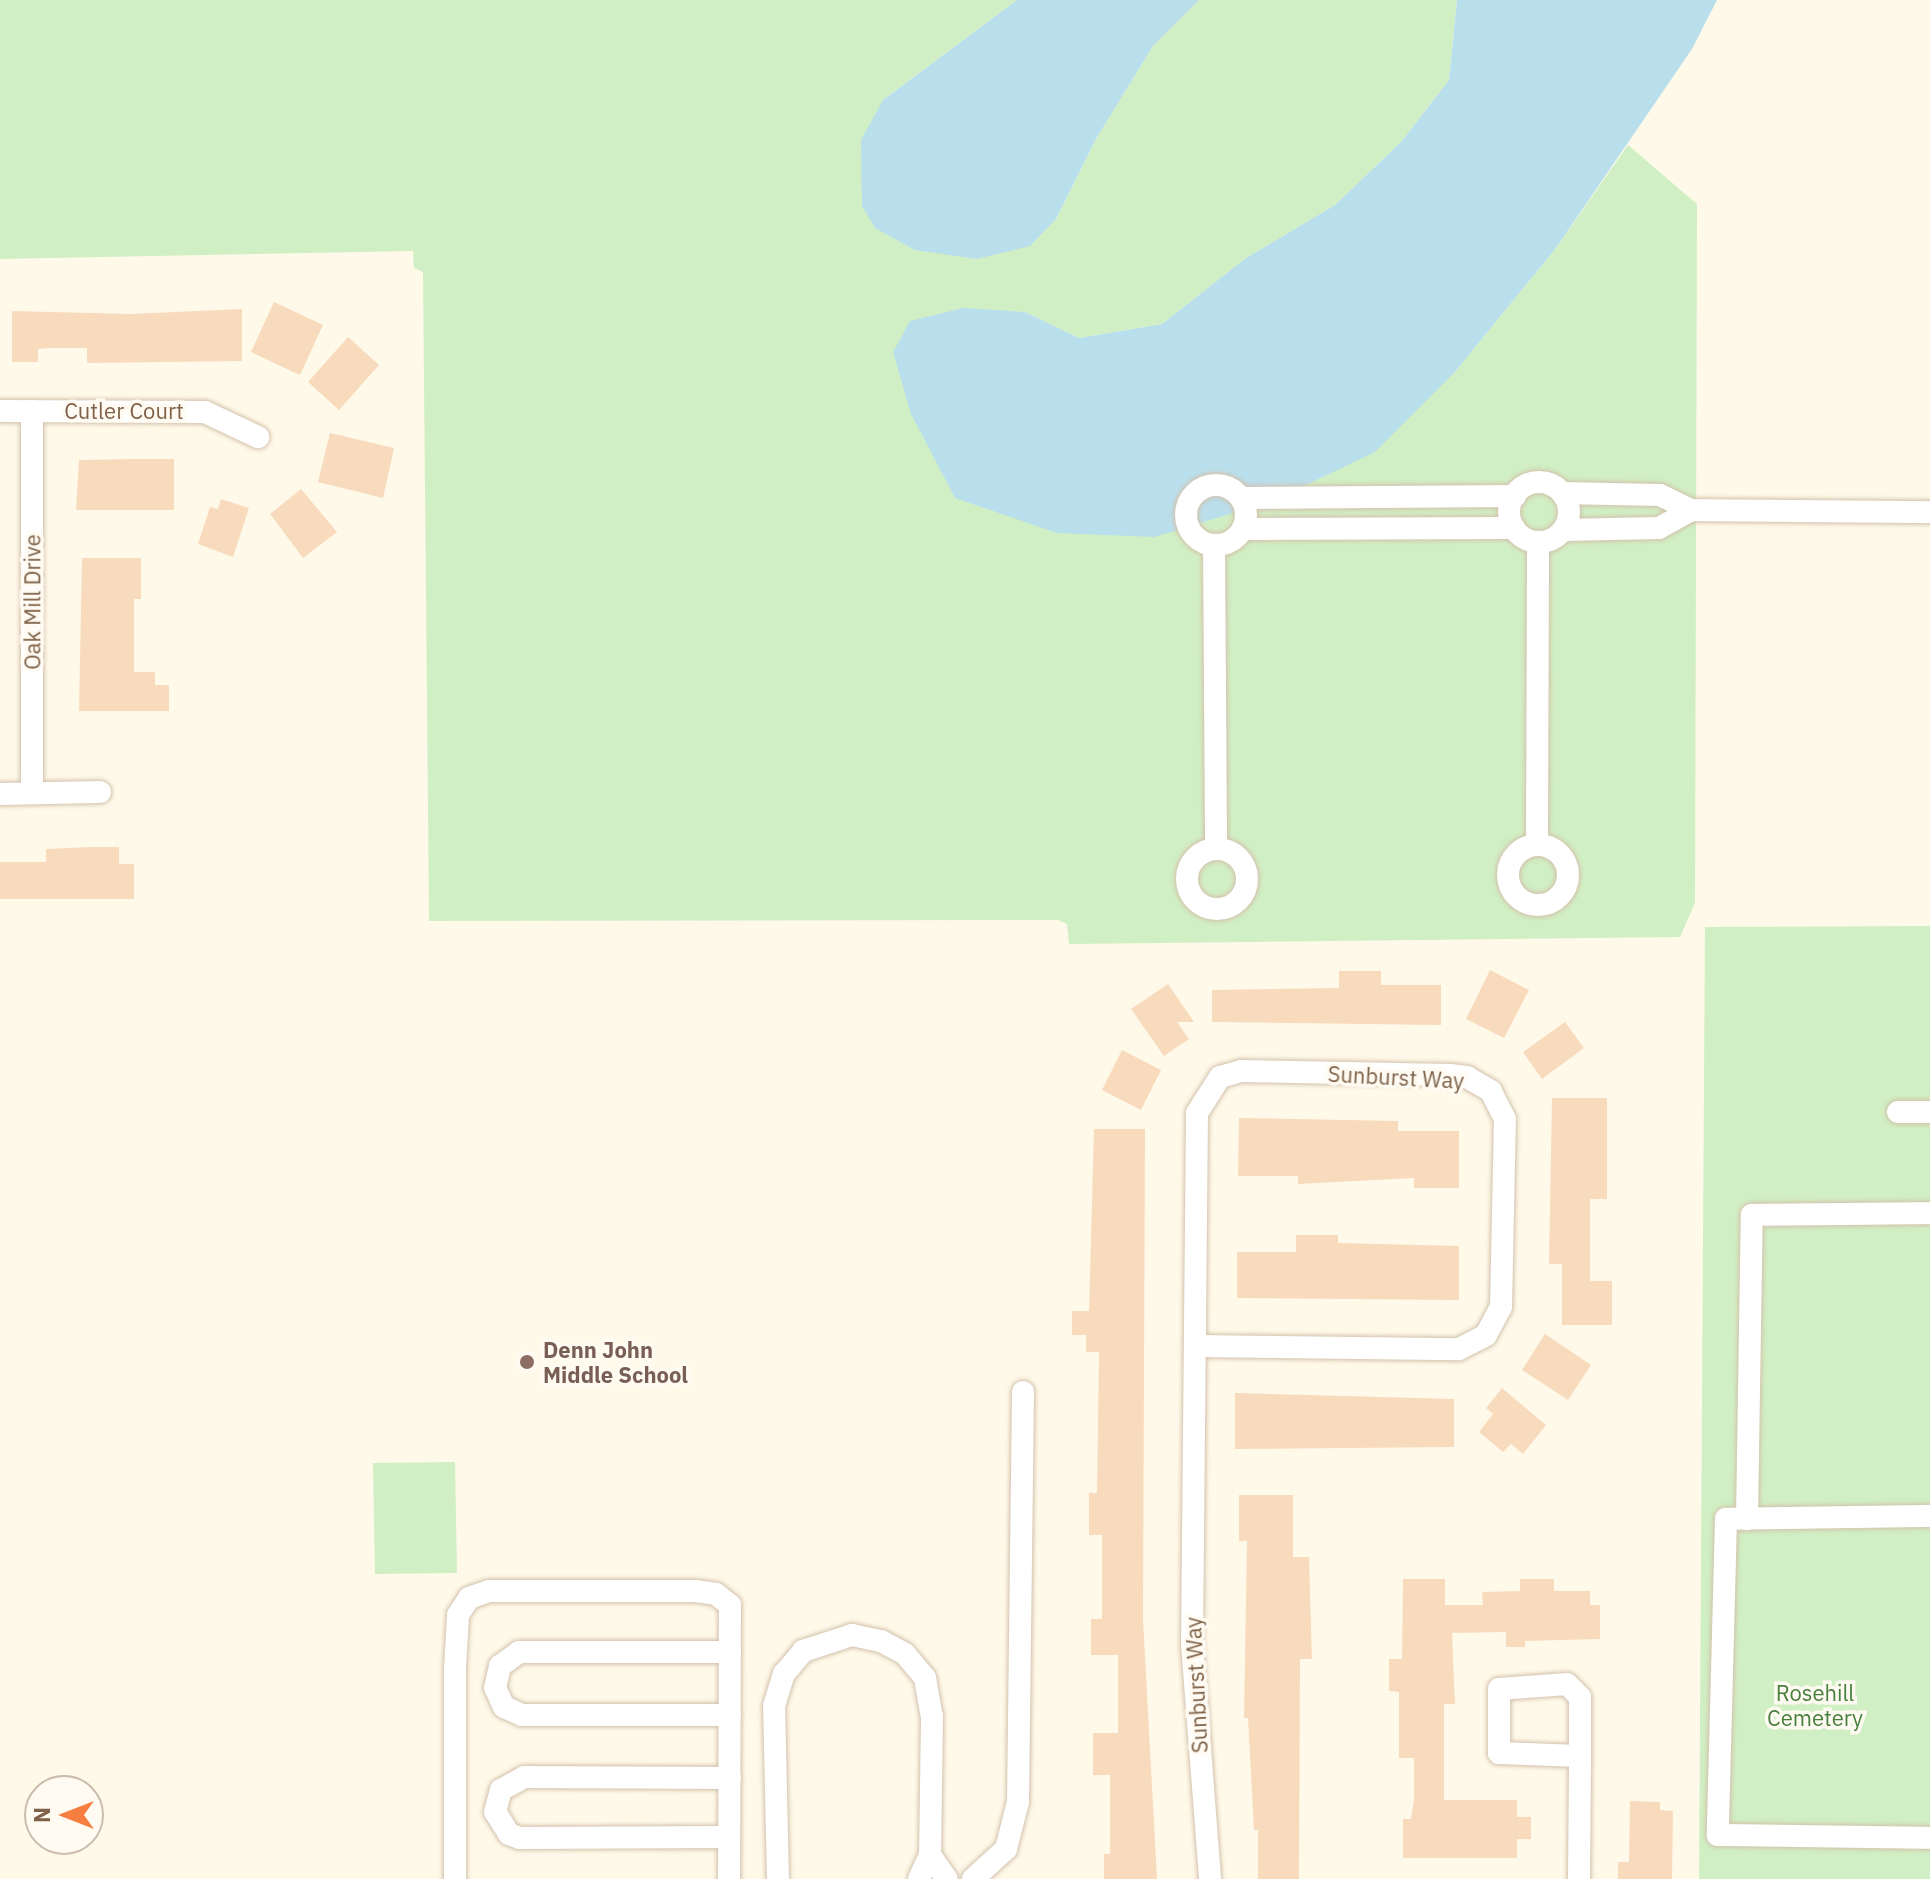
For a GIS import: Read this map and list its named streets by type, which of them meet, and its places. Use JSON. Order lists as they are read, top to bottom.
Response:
{
  "streets": {
    "street": ["Cutler Court", "Oak Mill Drive", "Sunburst Way"]
  },
  "crossings": [
    ["Cutler Court", "Oak Mill Drive"]
  ],
  "parks": ["Rosehill Cemetery"],
  "places": ["Denn John Middle School"],
  "north": "left"
}
